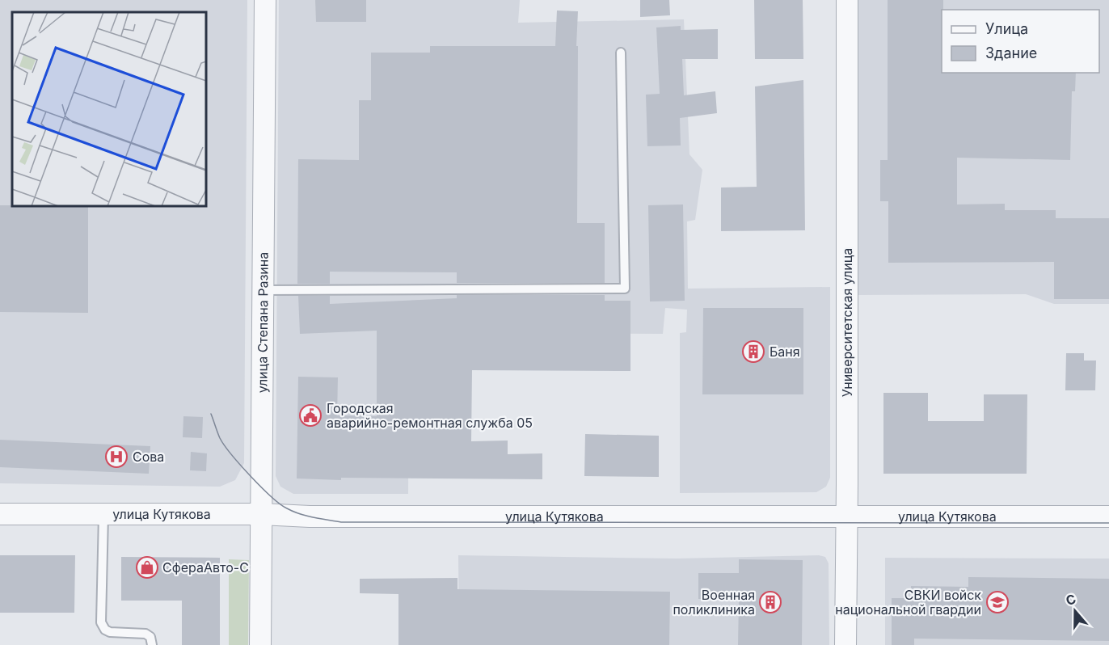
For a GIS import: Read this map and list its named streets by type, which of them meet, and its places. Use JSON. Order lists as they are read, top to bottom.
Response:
{
  "streets": {
    "street": ["улица Степана Разина", "Университетская улица", "улица Кутякова"]
  },
  "crossings": [
    ["улица Степана Разина", "улица Кутякова"],
    ["Университетская улица", "улица Кутякова"]
  ],
  "places": {
    "building": ["Баня", "Военная поликлиника"],
    "public building": ["Городская аварийно-ремонтная служба 05"],
    "hospital": ["Сова"],
    "shop": ["СфераАвто-С"],
    "school or university": ["СВКИ войск национальной гвардии"]
  },
  "legend": ["Улица", "Здание"],
  "north": "top"
}
